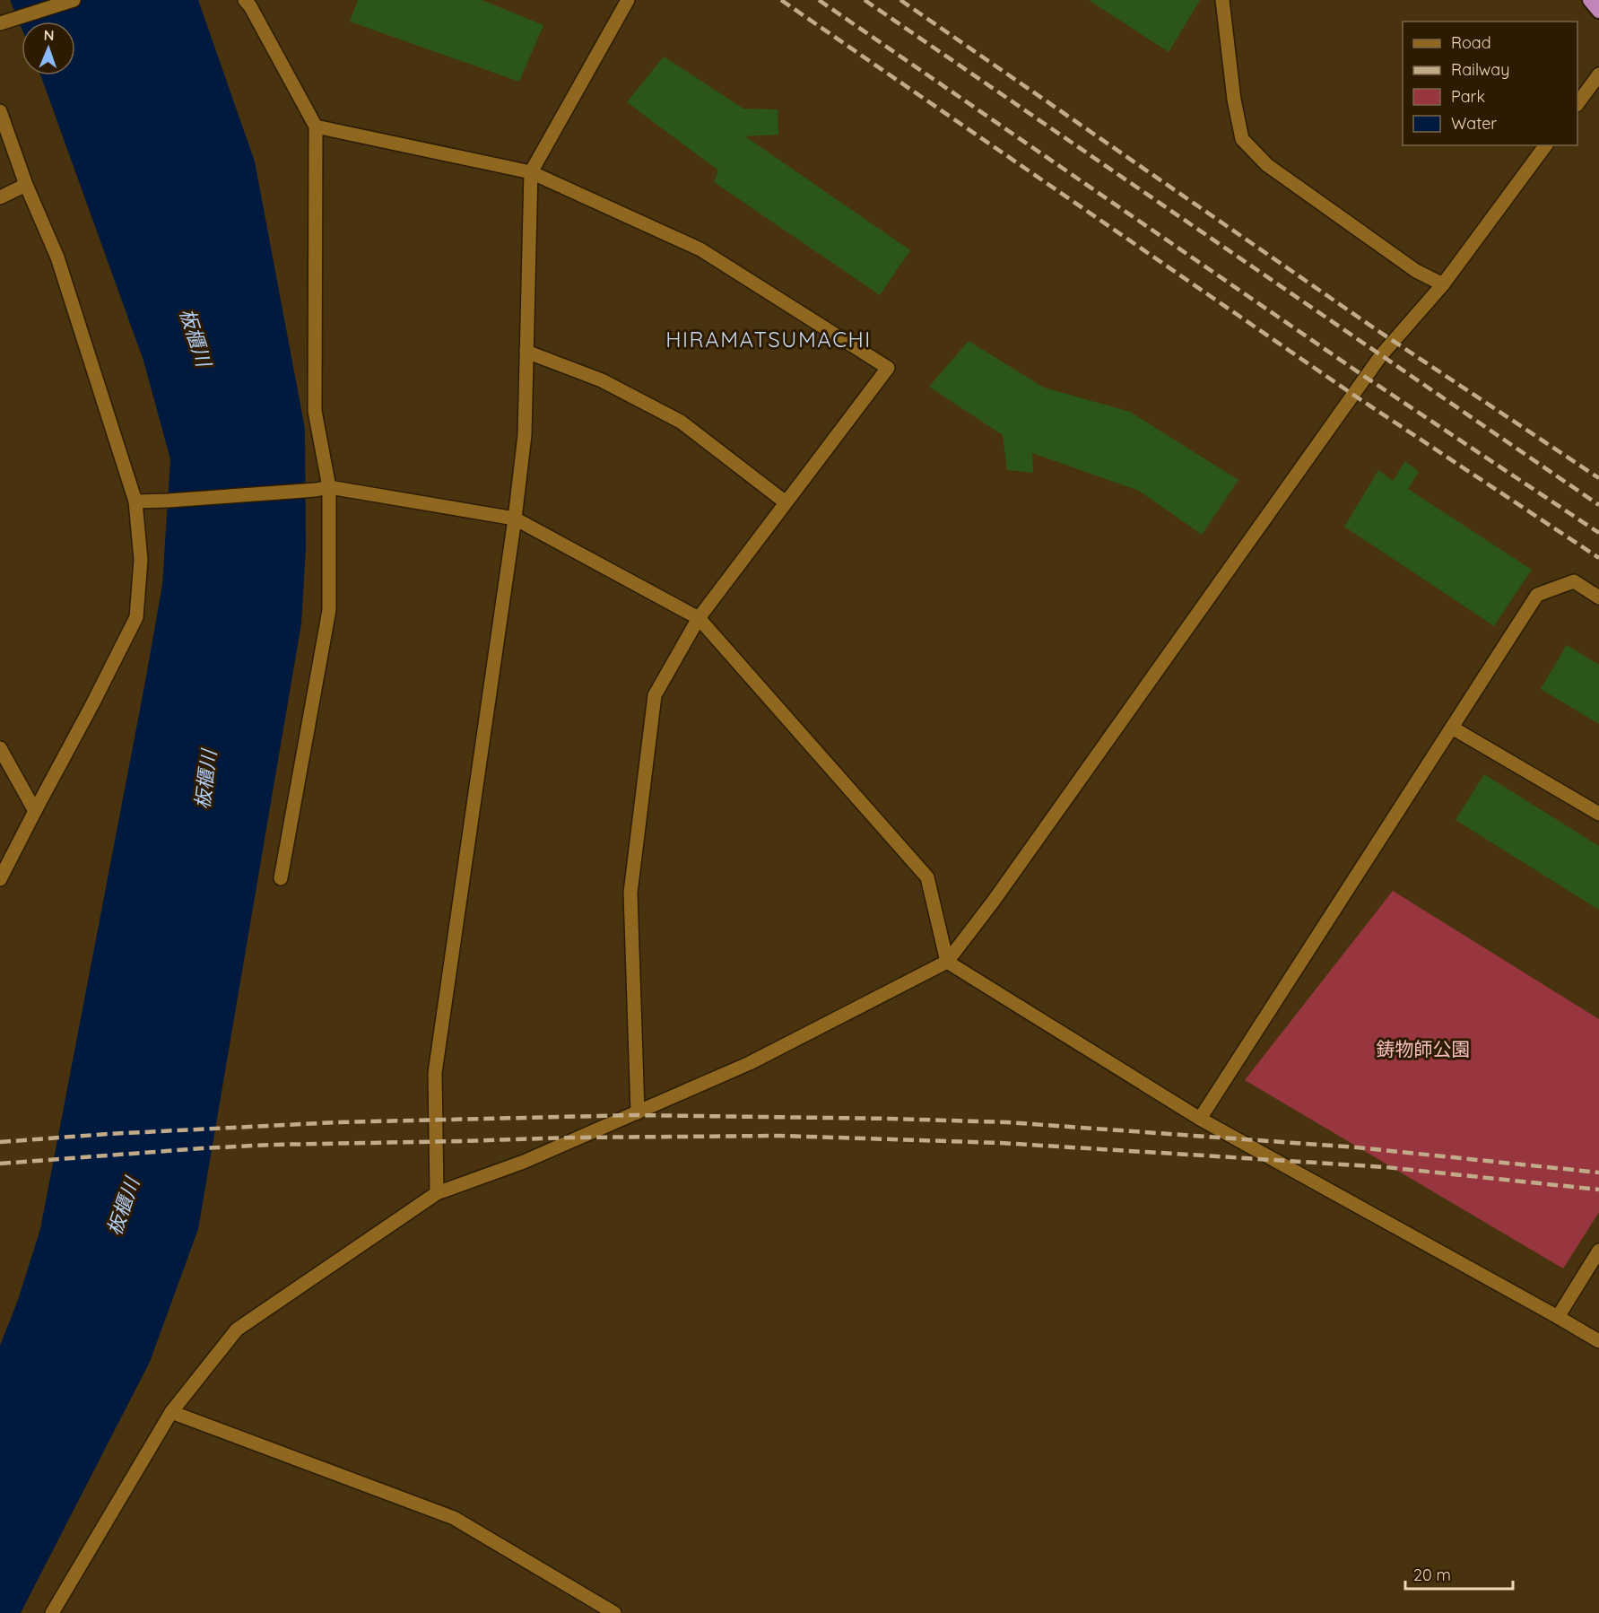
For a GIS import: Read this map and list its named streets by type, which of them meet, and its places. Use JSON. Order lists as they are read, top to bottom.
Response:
{
  "districts": ["HIRAMATSUMACHI"],
  "water": ["板櫃川"],
  "parks": ["鋳物師公園"],
  "legend": [
    "Road",
    "Railway",
    "Park",
    "Water"
  ],
  "scale_bar": "20 m",
  "north": "top"
}
